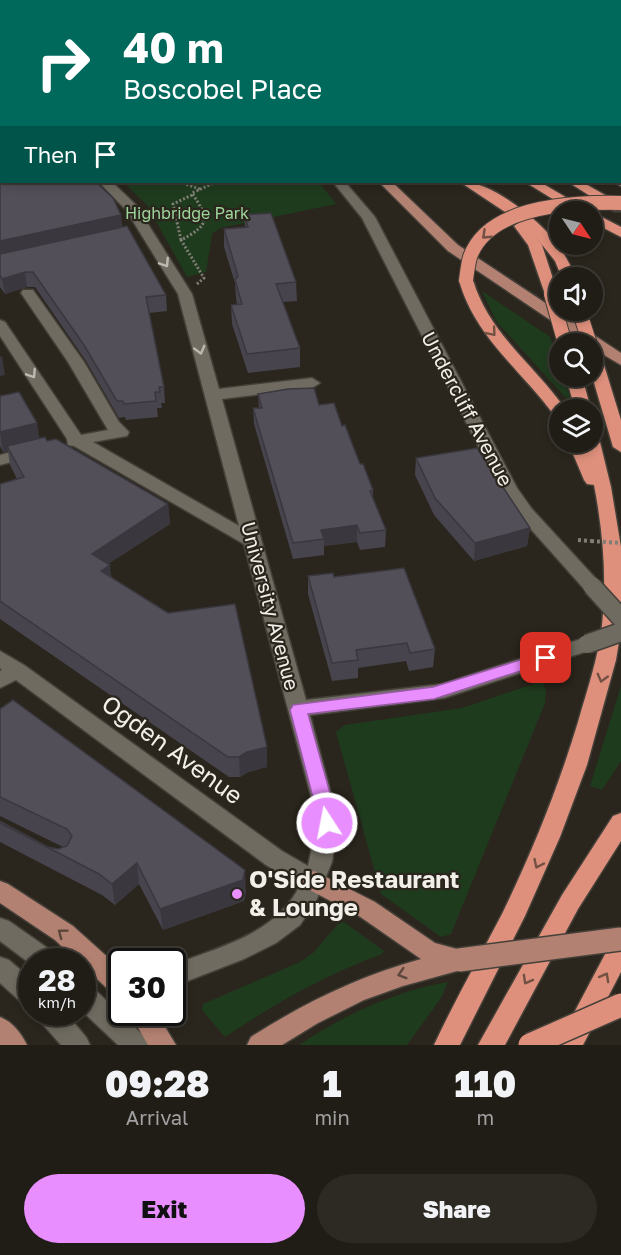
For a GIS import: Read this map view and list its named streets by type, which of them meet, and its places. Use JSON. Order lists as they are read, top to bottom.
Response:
{
  "streets": {
    "street": ["Undercliff Avenue", "University Avenue", "Ogden Avenue"]
  },
  "crossings": [
    ["University Avenue", "Ogden Avenue"]
  ],
  "parks": ["Highbridge Park"],
  "places": ["O'Side Restaurant & Lounge"],
  "north": "bottom right",
  "page": {
    "turn": ["40 m", "Boscobel Place"],
    "then": "Then",
    "speed": "28 km/h",
    "limit": "30",
    "eta": [
      "09:28",
      "Arrival",
      "1",
      "min",
      "110",
      "m"
    ],
    "buttons": ["Exit", "Share"]
  }
}
